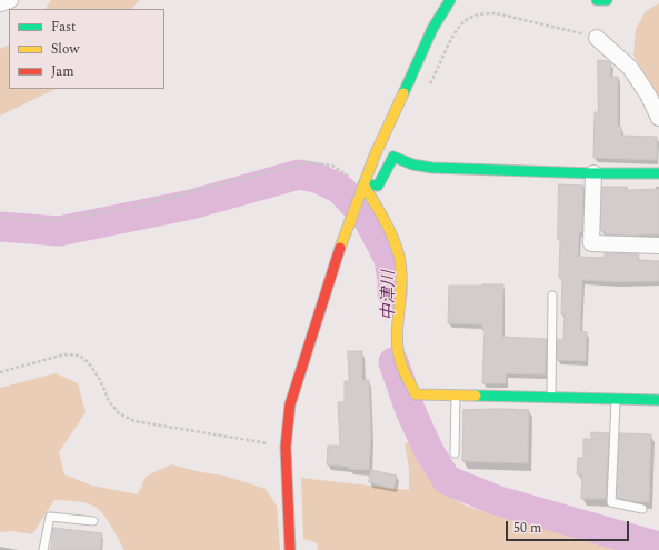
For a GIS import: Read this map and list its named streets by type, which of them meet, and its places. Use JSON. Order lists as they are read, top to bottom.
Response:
{
  "water": ["中津川"],
  "legend": ["Fast", "Slow", "Jam"],
  "scale_bar": "50 m"
}
